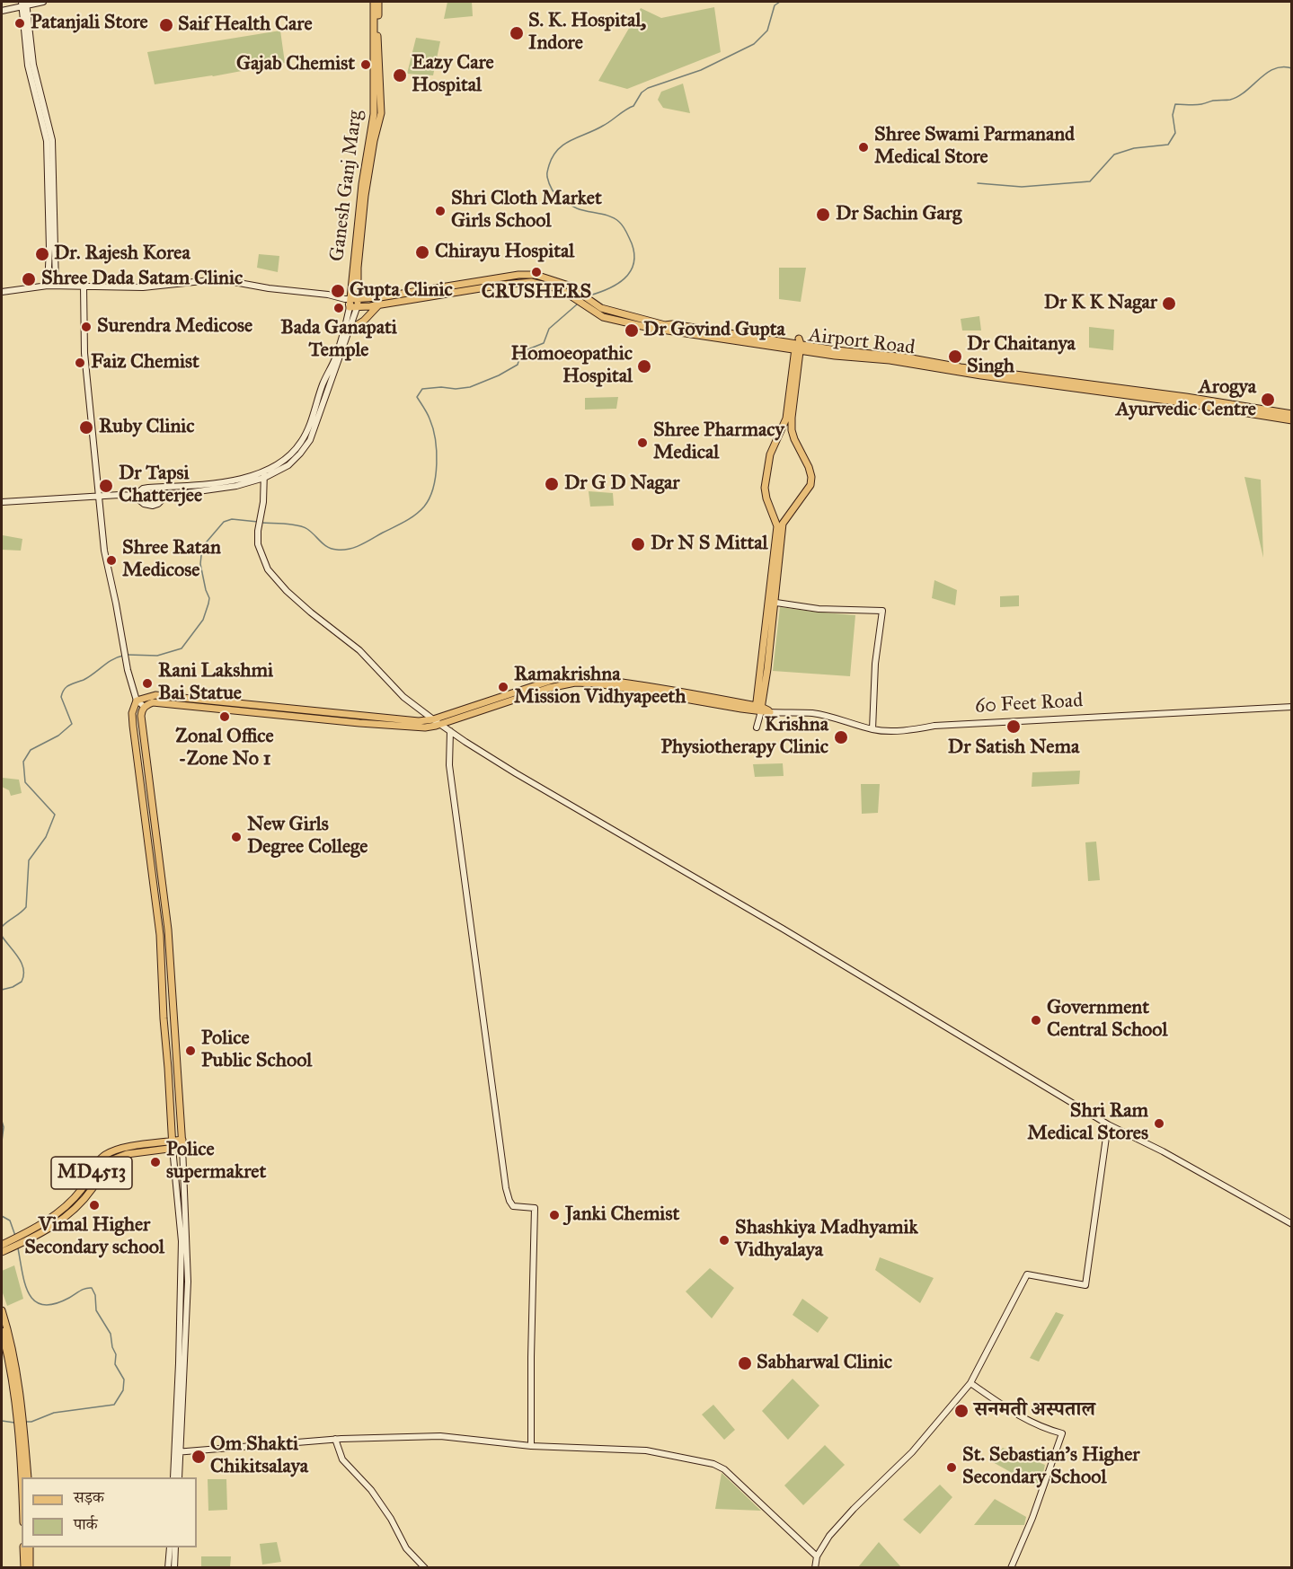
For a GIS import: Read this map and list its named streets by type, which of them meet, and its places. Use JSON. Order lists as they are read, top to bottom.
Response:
{
  "streets": {
    "main road": ["Ganesh Ganj Marg", "Airport Road", "MD4513"],
    "street": ["60 Feet Road"]
  },
  "crossings": [
    ["Ganesh Ganj Marg", "Airport Road"]
  ],
  "places": [
    "Patanjali Store",
    "Saif Health Care",
    "S. K. Hospital, Indore",
    "Gajab Chemist",
    "Eazy Care Hospital",
    "Shree Swami Parmanand Medical Store",
    "Shri Cloth Market Girls School",
    "Dr Sachin Garg",
    "Chirayu Hospital",
    "Dr. Rajesh Korea",
    "CRUSHERS",
    "Shree Dada Satam Clinic",
    "Gupta Clinic",
    "Dr K K Nagar",
    "Bada Ganapati Temple",
    "Surendra Medicose",
    "Dr Govind Gupta",
    "Dr Chaitanya Singh",
    "Faiz Chemist",
    "Homoeopathic Hospital",
    "Arogya Ayurvedic Centre",
    "Ruby Clinic",
    "Shree Pharmacy Medical",
    "Dr G D Nagar",
    "Dr Tapsi Chatterjee",
    "Dr N S Mittal",
    "Shree Ratan Medicose",
    "Rani Lakshmi Bai Statue",
    "Ramakrishna Mission Vidhyapeeth",
    "Zonal Office -Zone No 1",
    "Dr Satish Nema",
    "Krishna Physiotherapy Clinic",
    "New Girls Degree College",
    "Government Central School",
    "Police Public School",
    "Shri Ram Medical Stores",
    "Police supermakret",
    "Vimal Higher Secondary school",
    "Janki Chemist",
    "Shashkiya Madhyamik Vidhyalaya",
    "Sabharwal Clinic",
    "सनमती अस्पताल",
    "Om Shakti Chikitsalaya",
    "St. Sebastian's Higher Secondary School"
  ],
  "legend": ["सड़क", "पार्क"]
}
